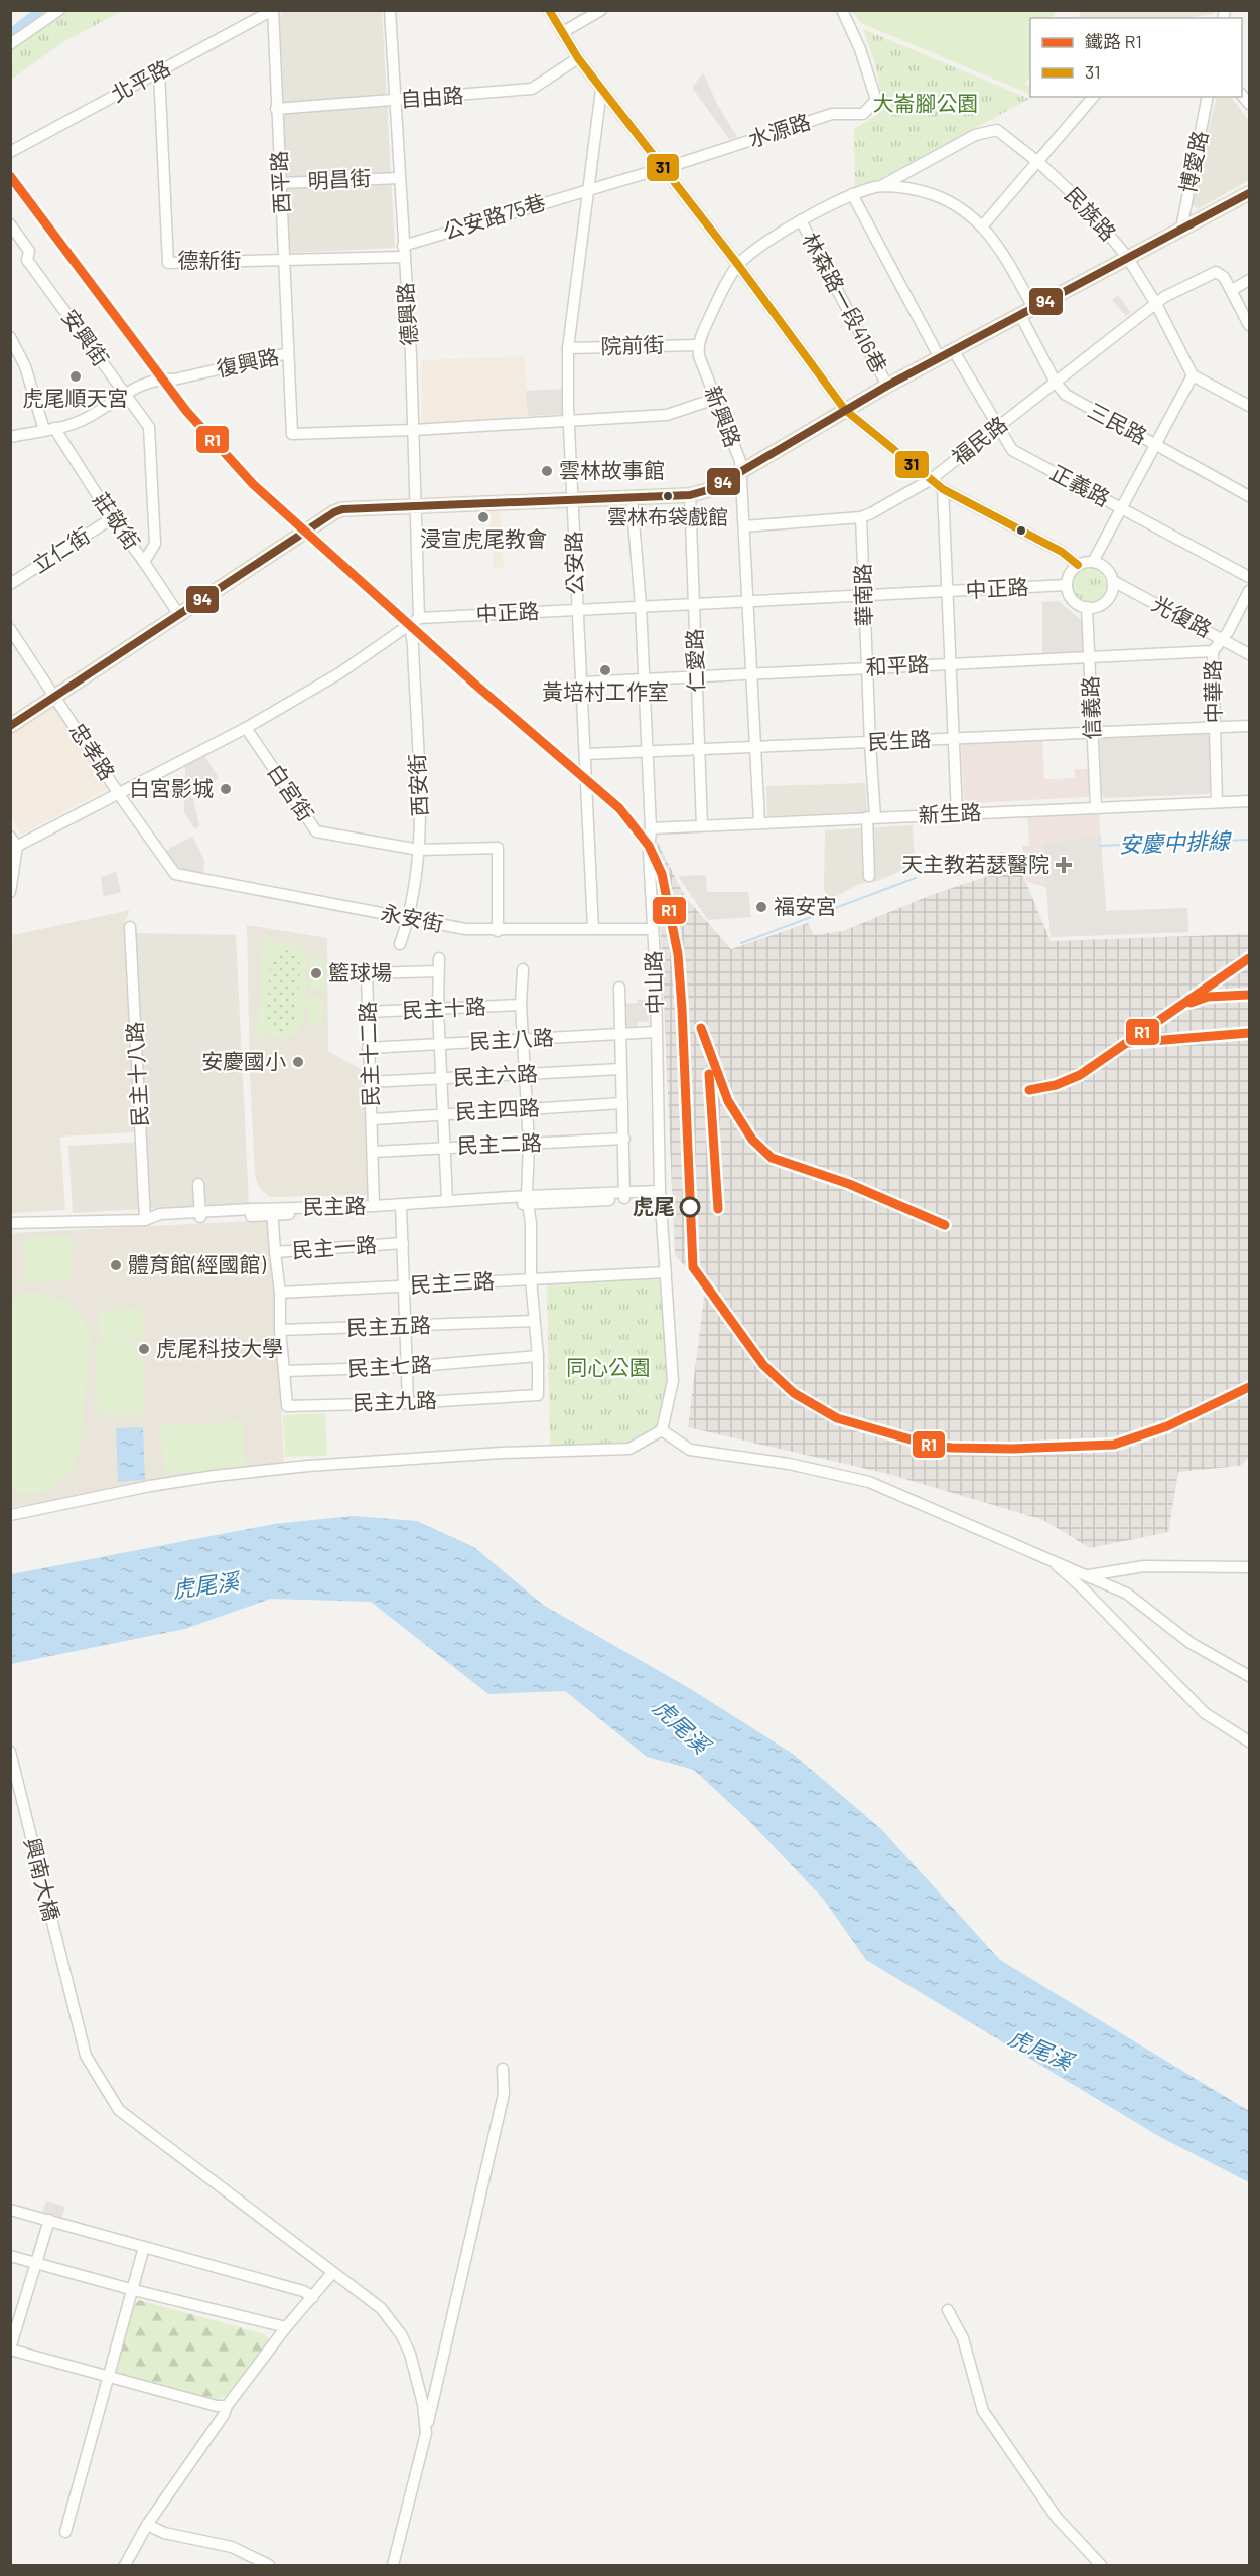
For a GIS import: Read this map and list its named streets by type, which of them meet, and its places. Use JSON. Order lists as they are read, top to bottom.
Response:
{
  "streets": {
    "street": [
      "北平路",
      "自由路",
      "水源路",
      "博愛路",
      "明昌街",
      "西平路",
      "民族路",
      "公安路75巷",
      "德新街",
      "林森路一段416巷",
      "德興路",
      "安興街",
      "院前街",
      "復興路",
      "新興路",
      "三民路",
      "福民路",
      "正義路",
      "莊敬街",
      "立仁街",
      "公安路",
      "中正路",
      "華南路",
      "光復路",
      "仁愛路",
      "和平路",
      "中華路",
      "信義路",
      "民生路",
      "忠孝路",
      "西安街",
      "白宮街",
      "新生路",
      "永安街",
      "中山路",
      "民主十路",
      "民主八路",
      "民主十二路",
      "民主十八路",
      "民主六路",
      "民主四路",
      "民主二路",
      "民主路",
      "民主一路",
      "民主三路",
      "民主五路",
      "民主七路",
      "民主九路",
      "興南大橋"
    ]
  },
  "crossings": [
    ["北平路", "西平路"],
    ["北平路", "德新街"],
    ["自由路", "西平路"],
    ["自由路", "德興路"],
    ["水源路", "公安路75巷"],
    ["水源路", "公安路"],
    ["明昌街", "西平路"],
    ["明昌街", "德興路"],
    ["西平路", "德新街"],
    ["西平路", "復興路"],
    ["民族路", "三民路"],
    ["民族路", "福民路"],
    ["公安路75巷", "德新街"],
    ["公安路75巷", "德興路"],
    ["公安路75巷", "公安路"],
    ["德新街", "德興路"],
    ["德興路", "復興路"],
    ["德興路", "中正路"],
    ["德興路", "西安街"],
    ["安興街", "復興路"],
    ["安興街", "莊敬街"],
    ["院前街", "新興路"],
    ["院前街", "公安路"],
    ["復興路", "新興路"],
    ["復興路", "莊敬街"],
    ["復興路", "公安路"],
    ["新興路", "福民路"],
    ["新興路", "中正路"],
    ["新興路", "和平路"],
    ["新興路", "民生路"],
    ["新興路", "新生路"],
    ["三民路", "福民路"],
    ["福民路", "正義路"],
    ["福民路", "華南路"],
    ["莊敬街", "立仁街"],
    ["公安路", "中正路"],
    ["公安路", "和平路"],
    ["公安路", "民生路"],
    ["公安路", "永安街"],
    ["中正路", "華南路"],
    ["中正路", "光復路"],
    ["中正路", "仁愛路"],
    ["中正路", "信義路"],
    ["中正路", "西安街"],
    ["中正路", "中山路"],
    ["華南路", "和平路"],
    ["華南路", "民生路"],
    ["華南路", "新生路"],
    ["光復路", "中華路"],
    ["光復路", "信義路"],
    ["仁愛路", "和平路"],
    ["仁愛路", "民生路"],
    ["仁愛路", "新生路"],
    ["和平路", "中華路"],
    ["和平路", "信義路"],
    ["和平路", "中山路"],
    ["中華路", "民生路"],
    ["中華路", "新生路"],
    ["信義路", "民生路"],
    ["信義路", "新生路"],
    ["民生路", "中山路"],
    ["忠孝路", "永安街"],
    ["西安街", "白宮街"],
    ["西安街", "永安街"],
    ["白宮街", "永安街"],
    ["新生路", "中山路"],
    ["永安街", "中山路"],
    ["中山路", "民主八路"],
    ["中山路", "民主路"],
    ["中山路", "民主三路"],
    ["民主十路", "民主十二路"],
    ["民主八路", "民主十二路"],
    ["民主十二路", "民主六路"],
    ["民主十二路", "民主四路"],
    ["民主十二路", "民主二路"],
    ["民主十二路", "民主路"],
    ["民主十八路", "民主路"],
    ["民主路", "民主一路"],
    ["民主七路", "民主九路"]
  ],
  "water": ["安慶中排線", "虎尾溪"],
  "parks": ["大崙腳公園", "同心公園"],
  "places": {
    "other": [
      "虎尾順天宮",
      "雲林故事館",
      "雲林布袋戲館",
      "浸宣虎尾教會",
      "黃培村工作室",
      "白宮影城",
      "福安宮",
      "籃球場",
      "安慶國小",
      "虎尾",
      "體育館(經國館)",
      "虎尾科技大學"
    ],
    "health": ["天主教若瑟醫院"]
  },
  "lines": ["transit line 31", "rail line R1", "transit line 94"],
  "legend": ["鐵路 R1", "31"]
}
